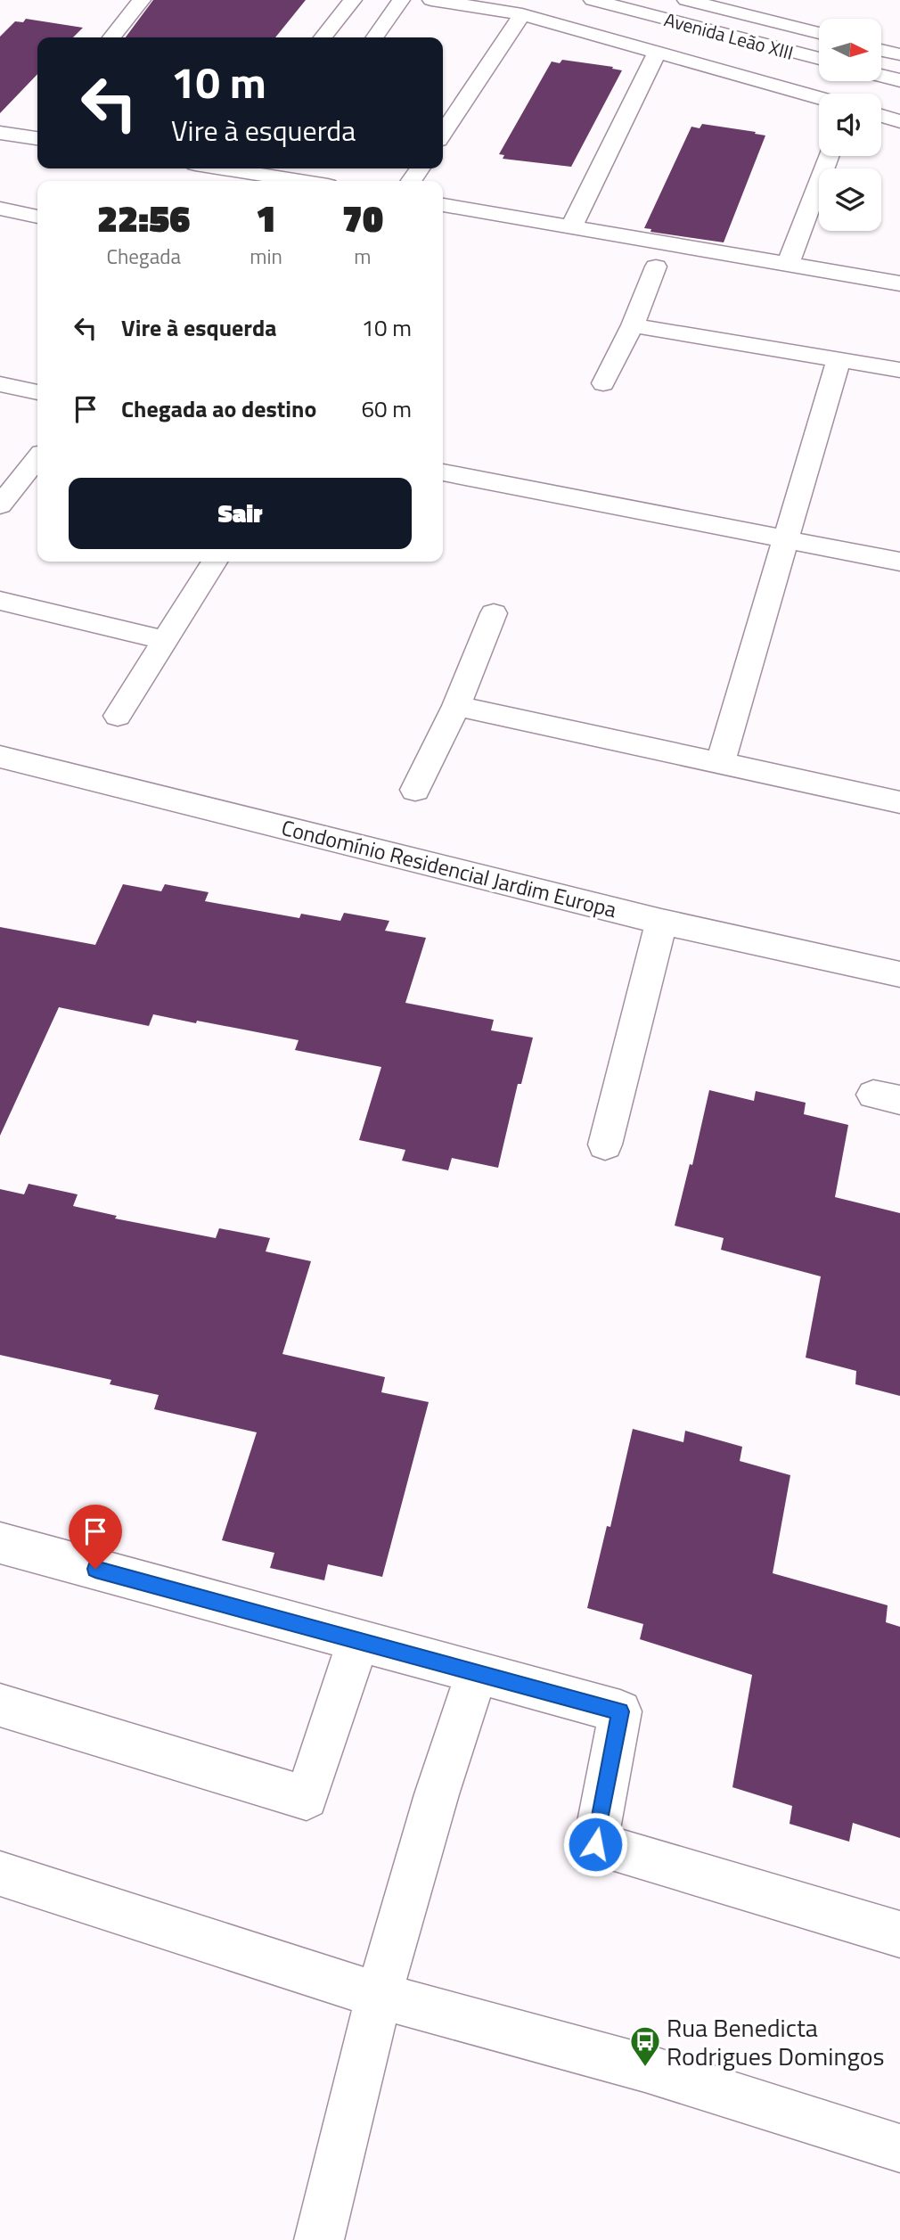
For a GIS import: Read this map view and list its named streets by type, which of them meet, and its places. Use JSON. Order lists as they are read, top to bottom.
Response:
{
  "streets": {
    "street": ["Avenida Leão XIII", "Condomínio Residencial Jardim Europa"]
  },
  "places": {
    "bus stop": ["Rua Benedicta Rodrigues Domingos"]
  },
  "north": "right",
  "page": {
    "turn": ["10 m", "Vire à esquerda"],
    "eta": [
      "22:56",
      "Chegada",
      "1",
      "min",
      "70",
      "m"
    ],
    "list": [
      {
        "name": "Vire à esquerda",
        "value": "10 m"
      },
      {
        "name": "Chegada ao destino",
        "value": "60 m"
      }
    ],
    "buttons": "Sair"
  }
}
